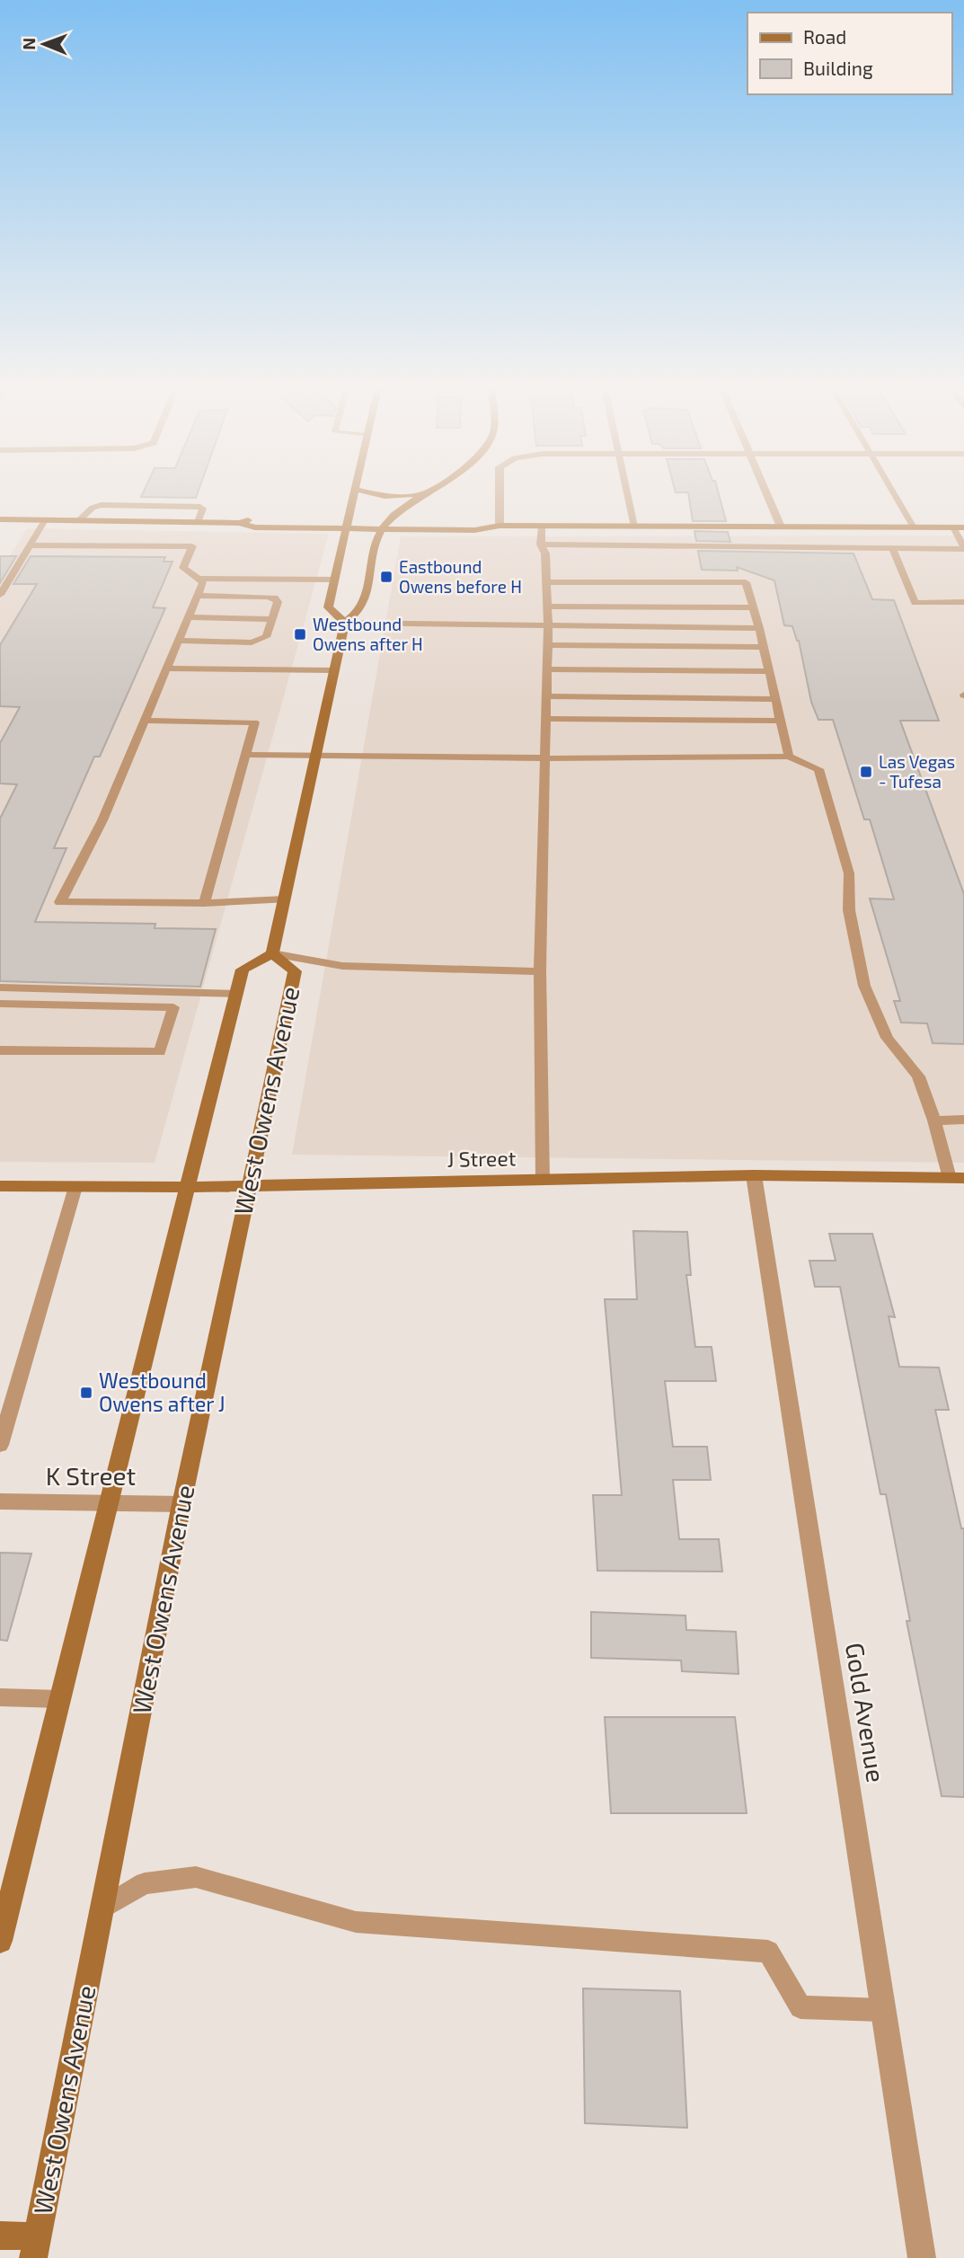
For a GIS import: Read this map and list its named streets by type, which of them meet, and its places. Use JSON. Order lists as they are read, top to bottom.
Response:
{
  "streets": {
    "main road": ["West Owens Avenue", "J Street"],
    "street": ["K Street", "Gold Avenue"]
  },
  "crossings": [
    ["West Owens Avenue", "J Street"],
    ["West Owens Avenue", "K Street"],
    ["J Street", "Gold Avenue"]
  ],
  "places": {
    "transit": [
      "Eastbound Owens before H",
      "Westbound Owens after H",
      "Las Vegas - Tufesa",
      "Westbound Owens after J"
    ]
  },
  "legend": ["Road", "Building"],
  "north": "left"
}
